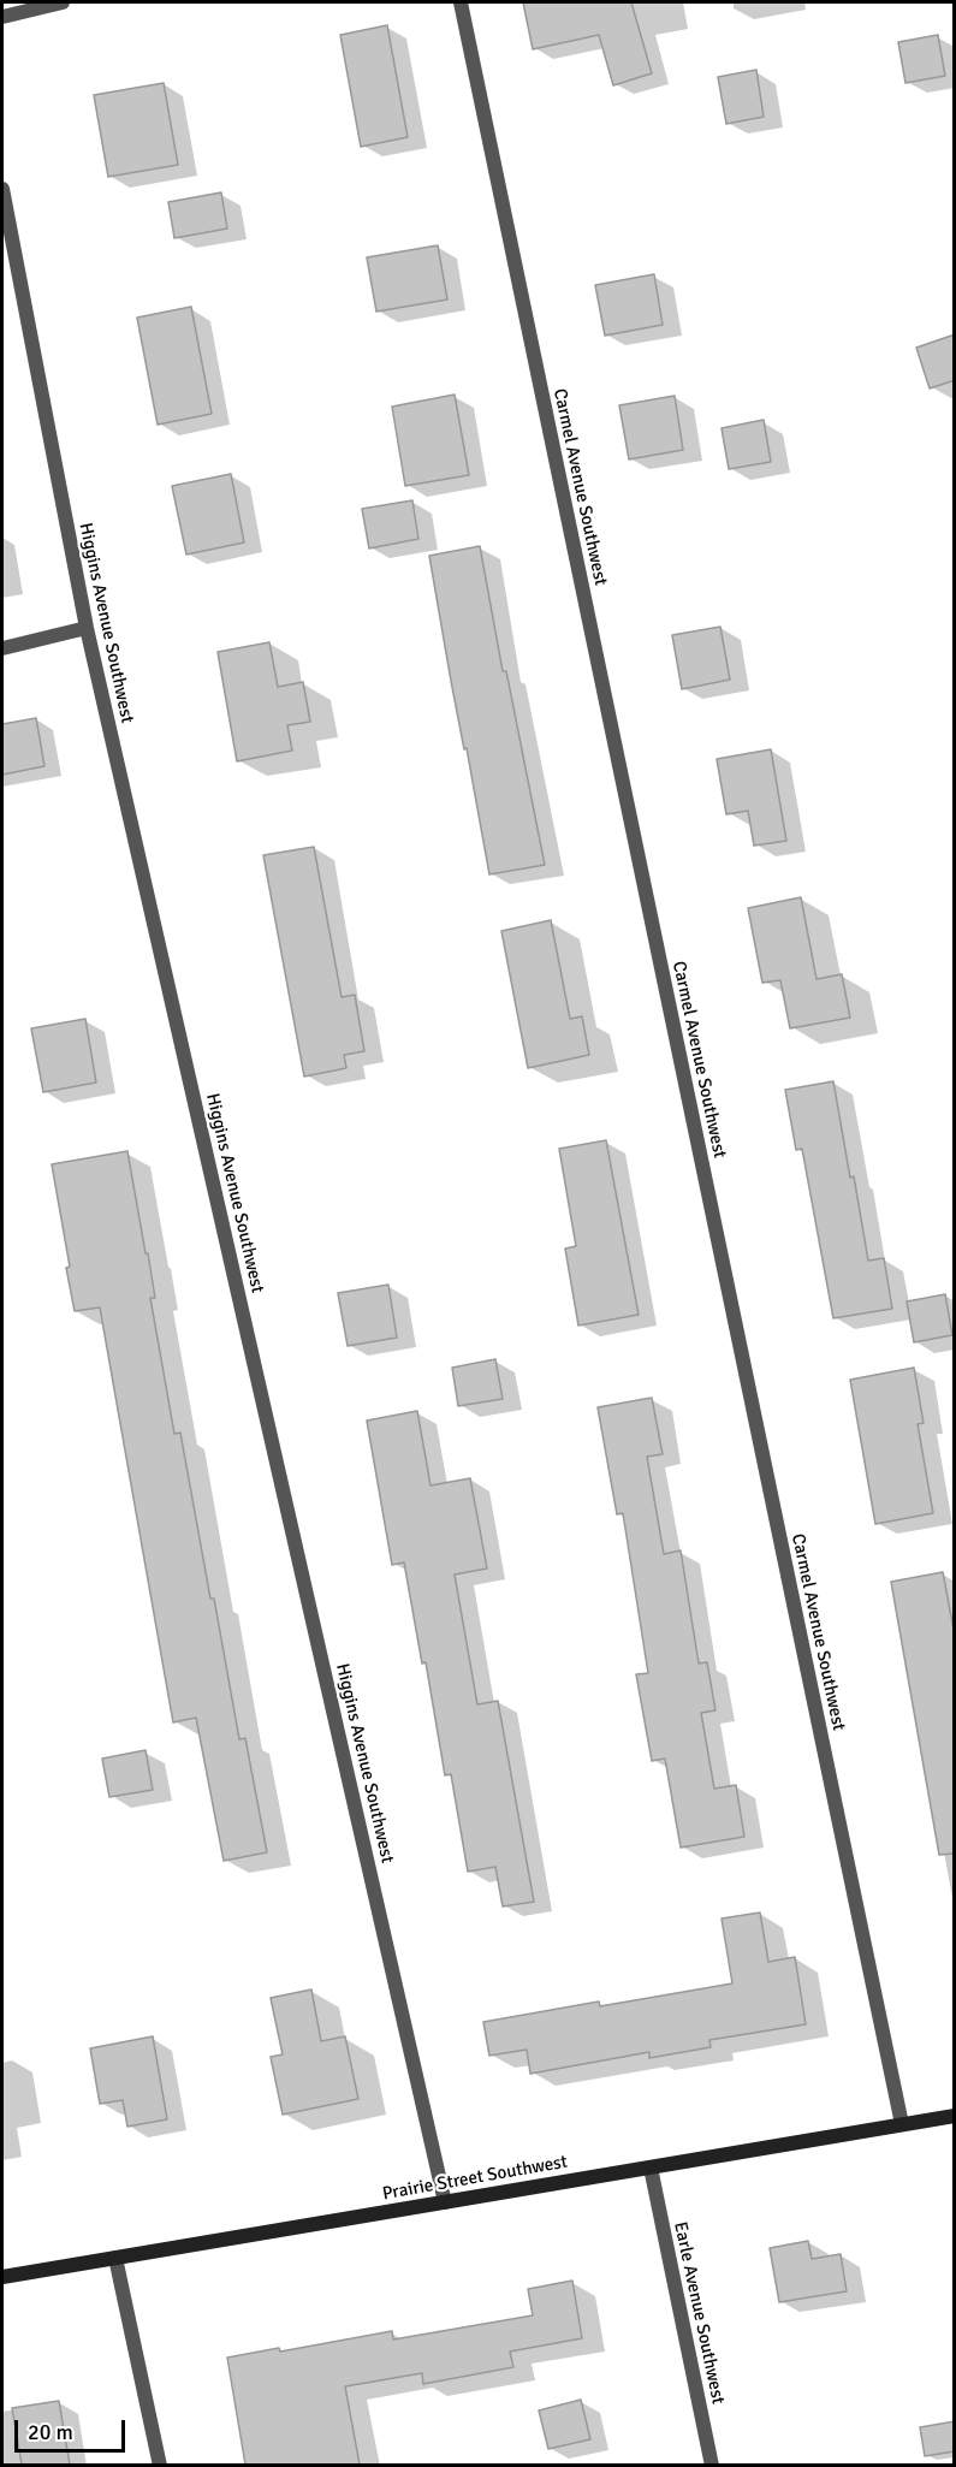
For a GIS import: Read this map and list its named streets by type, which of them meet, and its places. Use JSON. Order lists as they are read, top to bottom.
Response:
{
  "streets": {
    "street": [
      "Carmel Avenue Southwest",
      "Higgins Avenue Southwest",
      "Prairie Street Southwest",
      "Earle Avenue Southwest"
    ]
  },
  "crossings": [
    ["Carmel Avenue Southwest", "Prairie Street Southwest"],
    ["Higgins Avenue Southwest", "Prairie Street Southwest"],
    ["Prairie Street Southwest", "Earle Avenue Southwest"]
  ],
  "scale_bar": "20 m"
}
